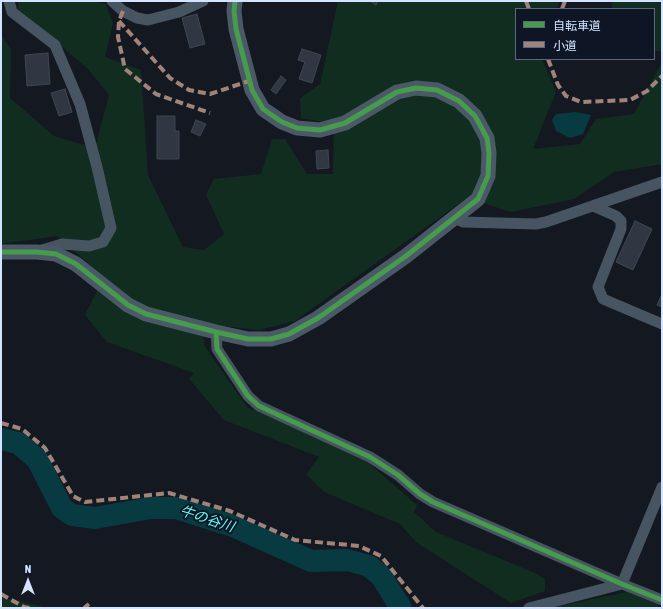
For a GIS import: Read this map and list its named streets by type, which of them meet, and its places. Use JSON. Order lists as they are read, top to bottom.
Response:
{
  "water": ["牛の谷川"],
  "legend": ["自転車道", "小道"],
  "north": "top"
}
